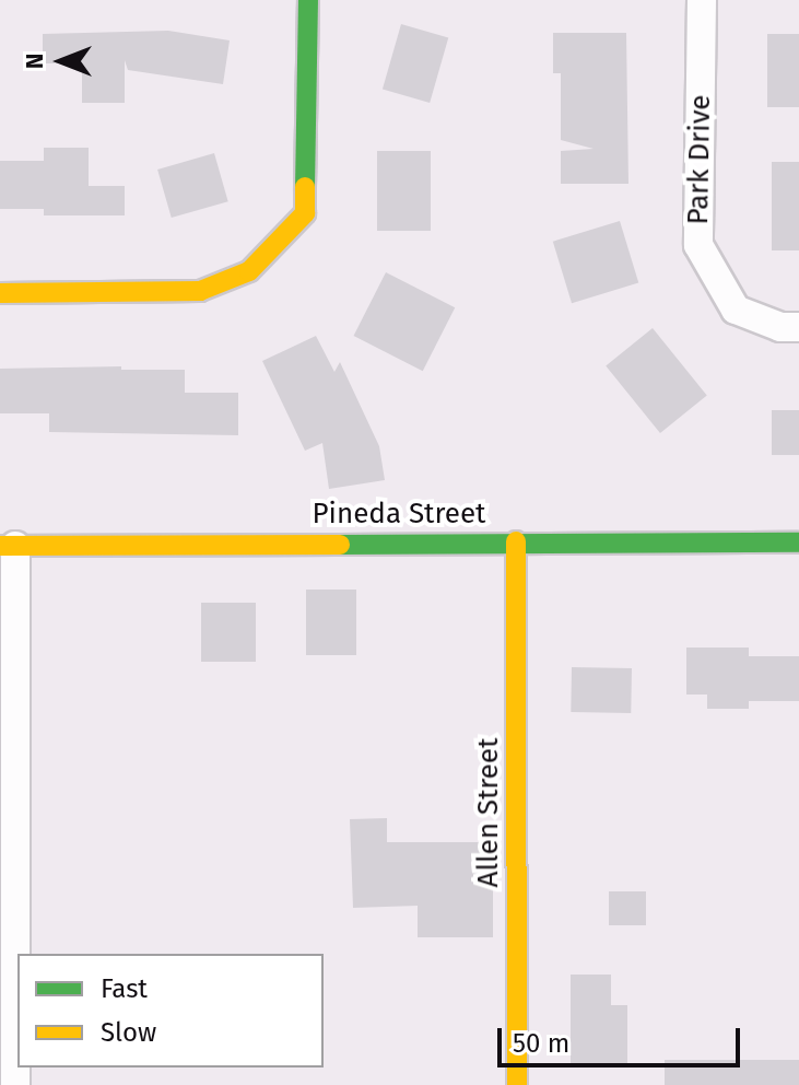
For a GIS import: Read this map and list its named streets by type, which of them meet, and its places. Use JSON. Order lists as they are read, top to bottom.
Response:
{
  "streets": {
    "street": ["Park Drive", "Pineda Street", "Allen Street"]
  },
  "crossings": [
    ["Pineda Street", "Allen Street"]
  ],
  "legend": ["Fast", "Slow"],
  "scale_bar": "50 m",
  "north": "left"
}
